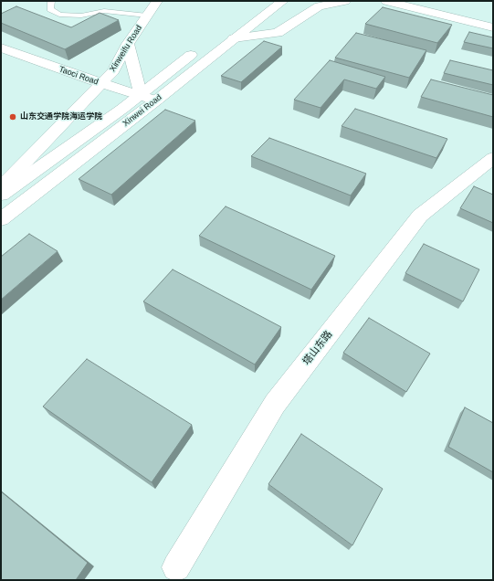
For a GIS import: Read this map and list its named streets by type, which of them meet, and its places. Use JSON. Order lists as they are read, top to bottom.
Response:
{
  "streets": {
    "street": [
      "Xinweifu Road",
      "Taoci Road",
      "Xinwei Road",
      "塔山东路"
    ]
  },
  "crossings": [
    ["Xinweifu Road", "Taoci Road"],
    ["Taoci Road", "Xinwei Road"]
  ],
  "places": ["山东交通学院海运学院"]
}
